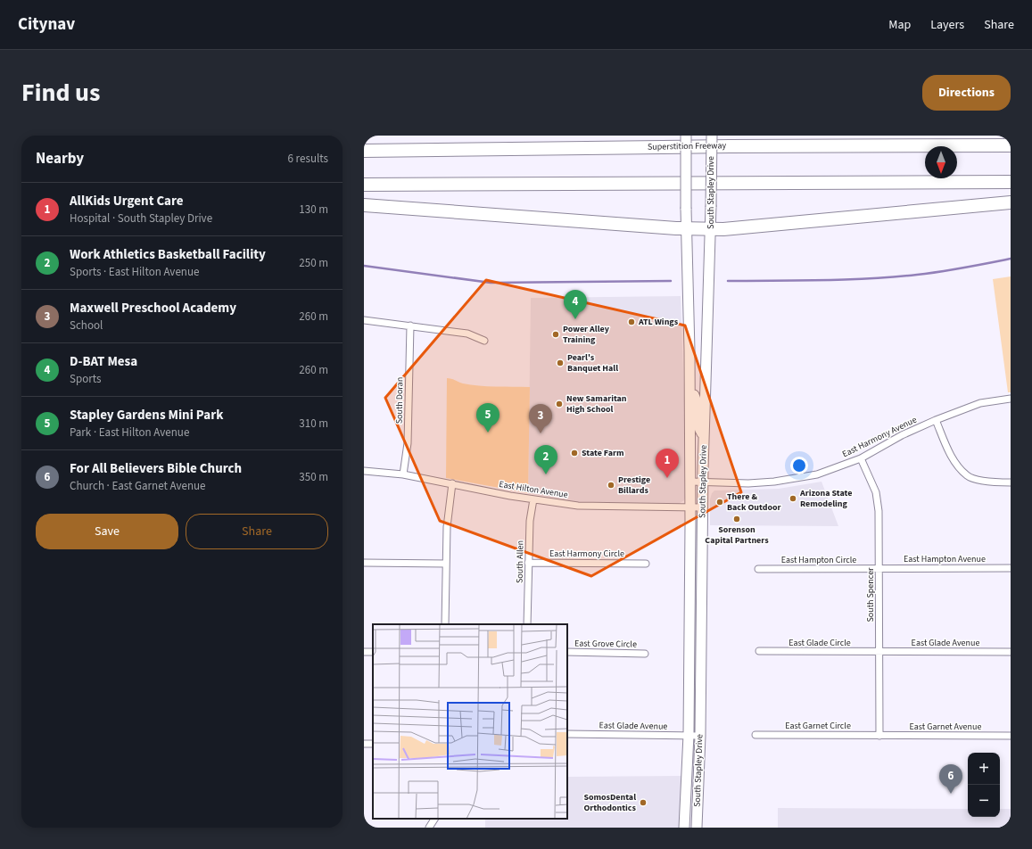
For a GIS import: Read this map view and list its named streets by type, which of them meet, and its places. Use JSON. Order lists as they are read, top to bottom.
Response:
{
  "streets": {
    "highway": ["Superstition Freeway"],
    "main road": ["South Stapley Drive"],
    "street": [
      "South Doran",
      "East Harmony Avenue",
      "East Hilton Avenue",
      "East Harmony Circle",
      "East Hampton Avenue",
      "East Hampton Circle",
      "South Allen",
      "South Spencer",
      "East Glade Circle",
      "East Glade Avenue",
      "East Grove Circle",
      "East Garnet Circle",
      "East Garnet Avenue"
    ]
  },
  "crossings": [
    ["South Stapley Drive", "East Harmony Avenue"],
    ["South Stapley Drive", "East Hilton Avenue"],
    ["South Stapley Drive", "East Glade Avenue"],
    ["South Doran", "East Hilton Avenue"],
    ["East Harmony Avenue", "South Spencer"],
    ["East Hilton Avenue", "South Allen"],
    ["East Harmony Circle", "South Allen"],
    ["East Hampton Avenue", "East Hampton Circle"],
    ["East Hampton Avenue", "South Spencer"],
    ["East Hampton Circle", "South Spencer"],
    ["South Spencer", "East Glade Circle"],
    ["South Spencer", "East Glade Avenue"],
    ["South Spencer", "East Garnet Circle"],
    ["South Spencer", "East Garnet Avenue"],
    ["East Glade Circle", "East Glade Avenue"],
    ["East Garnet Circle", "East Garnet Avenue"]
  ],
  "places": [
    "ATL Wings",
    "Power Alley Training",
    "Pearl's Banquet Hall",
    "New Samaritan High School",
    "State Farm",
    "Prestige Billards",
    "Arizona State Remodeling",
    "There & Back Outdoor",
    "Sorenson Capital Partners",
    "SomosDental Orthodontics"
  ],
  "north": "bottom",
  "page": {
    "header": "Citynav",
    "nav": ["Map", "Layers", "Share"],
    "title": "Find us",
    "buttons": [
      "Directions",
      ["Save", "Share"]
    ],
    "heading": ["Nearby", "6 results"],
    "list": [
      {
        "mark": "1",
        "name": "AllKids Urgent Care",
        "note": "Hospital · South Stapley Drive",
        "value": "130 m"
      },
      {
        "mark": "2",
        "name": "Work Athletics Basketball Facility",
        "note": "Sports · East Hilton Avenue",
        "value": "250 m"
      },
      {
        "mark": "3",
        "name": "Maxwell Preschool Academy",
        "note": "School",
        "value": "260 m"
      },
      {
        "mark": "4",
        "name": "D-BAT Mesa",
        "note": "Sports",
        "value": "260 m"
      },
      {
        "mark": "5",
        "name": "Stapley Gardens Mini Park",
        "note": "Park · East Hilton Avenue",
        "value": "310 m"
      },
      {
        "mark": "6",
        "name": "For All Believers Bible Church",
        "note": "Church · East Garnet Avenue",
        "value": "350 m"
      }
    ],
    "pins": [
      "4",
      "5",
      "3",
      "2",
      "1",
      "6"
    ],
    "map_buttons": ["+", "−"]
  }
}
